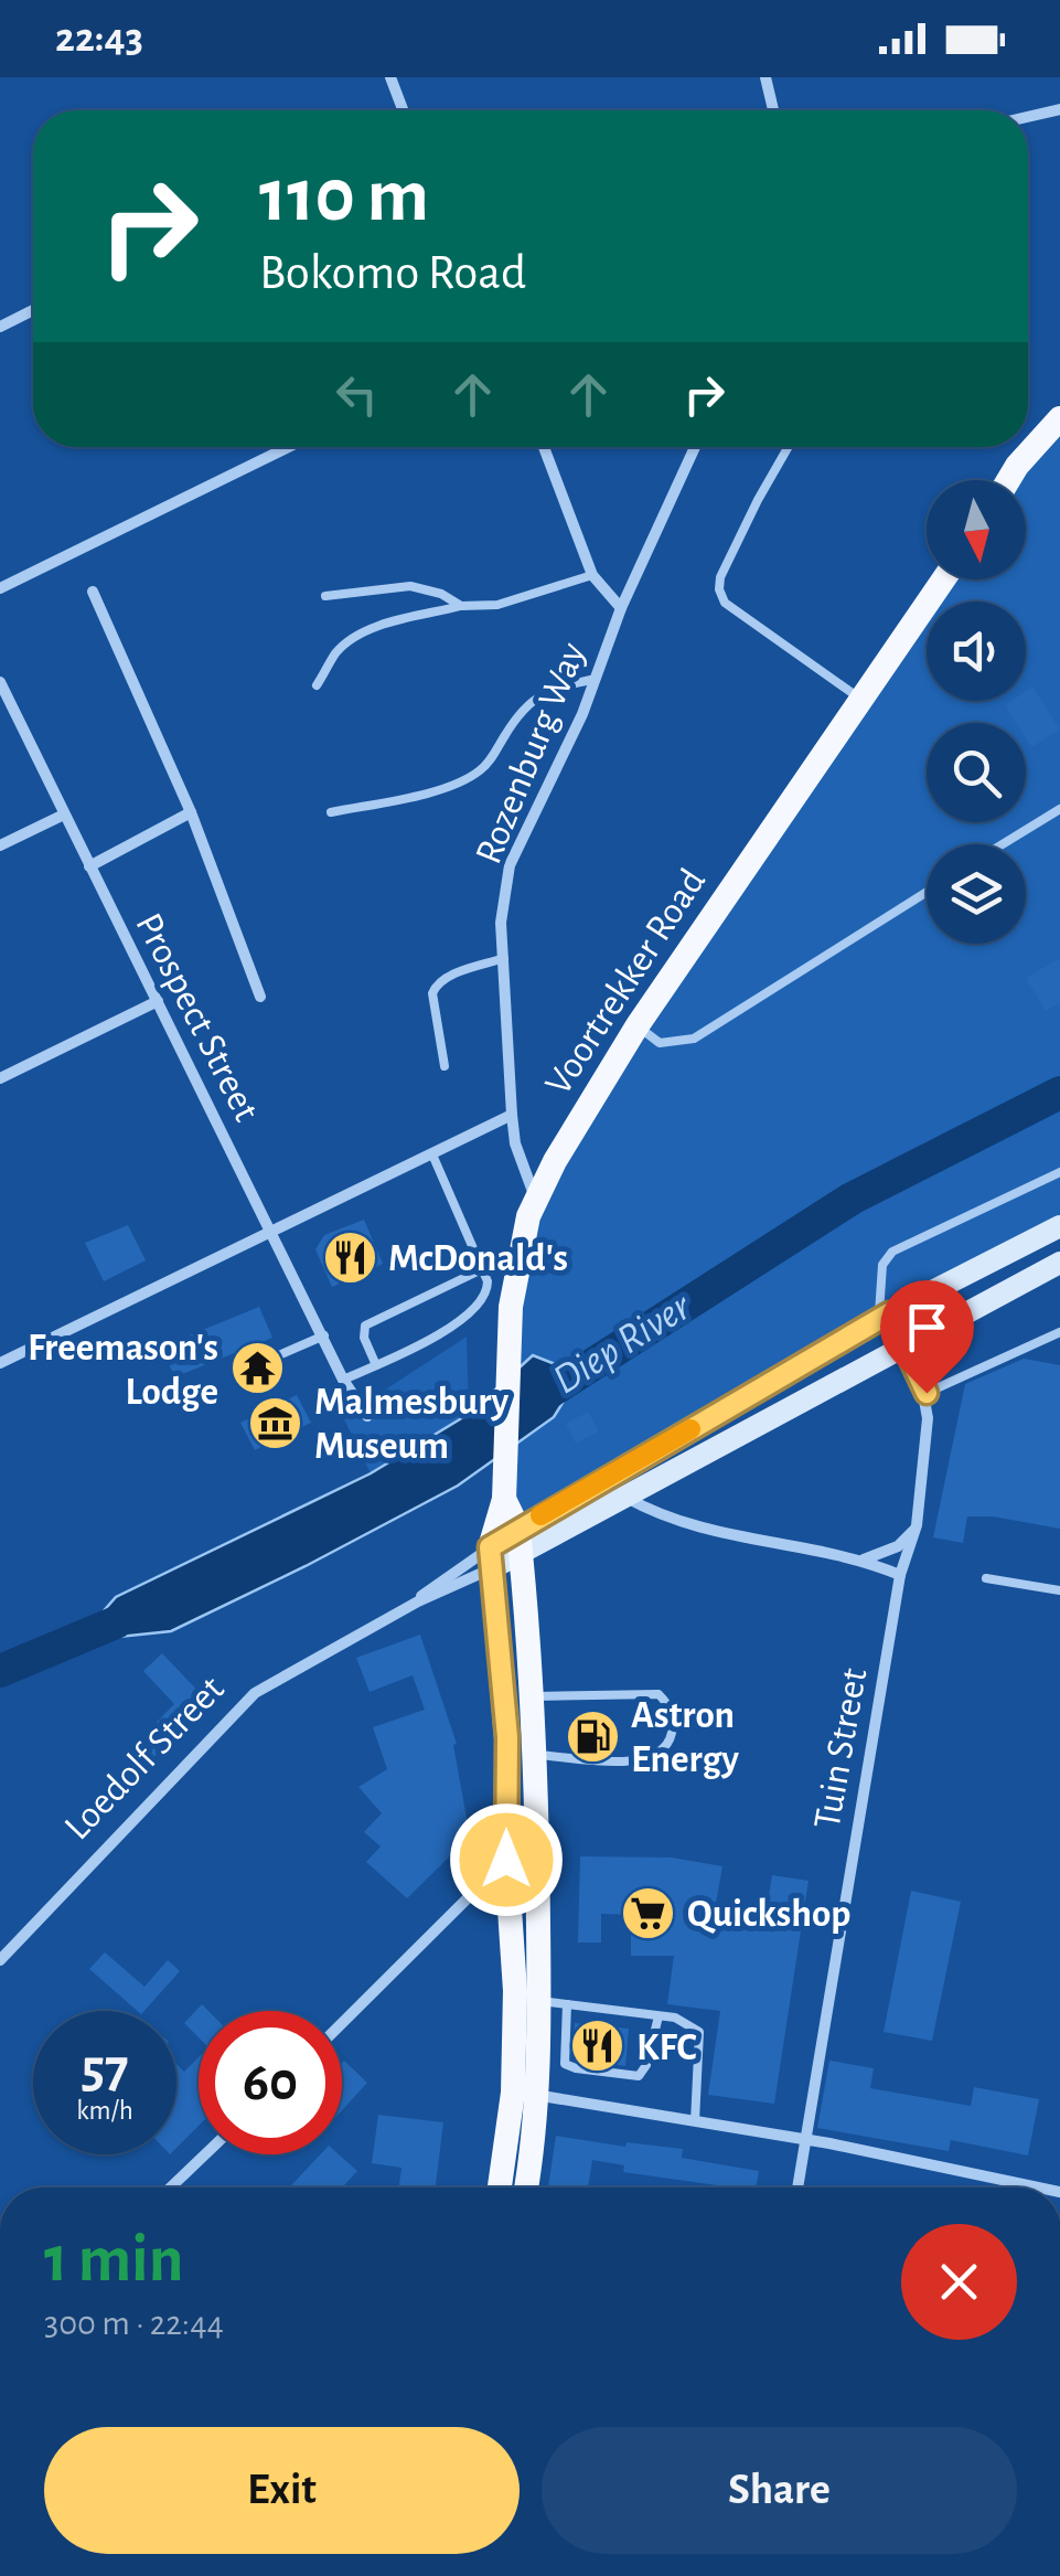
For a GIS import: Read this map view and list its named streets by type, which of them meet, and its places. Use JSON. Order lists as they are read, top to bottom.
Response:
{
  "streets": {
    "main road": ["Voortrekker Road"],
    "street": [
      "Rozenburg Way",
      "Prospect Street",
      "Tuin Street",
      "Loedolf Street"
    ]
  },
  "crossings": [
    ["Rozenburg Way", "Voortrekker Road"],
    ["Voortrekker Road", "Loedolf Street"]
  ],
  "water": ["Diep River"],
  "places": {
    "restaurant": ["McDonald's", "KFC"],
    "temple": ["Freemason's Lodge"],
    "museum": ["Malmesbury Museum"],
    "fuel station": ["Astron Energy"],
    "supermarket": ["Quickshop"]
  },
  "north": "bottom",
  "page": {
    "status": "22:43",
    "turn": ["110 m", "Bokomo Road"],
    "speed": "57 km/h",
    "limit": "60",
    "heading": ["1 min", "300 m · 22:44"],
    "buttons": ["Exit", "Share"]
  }
}
